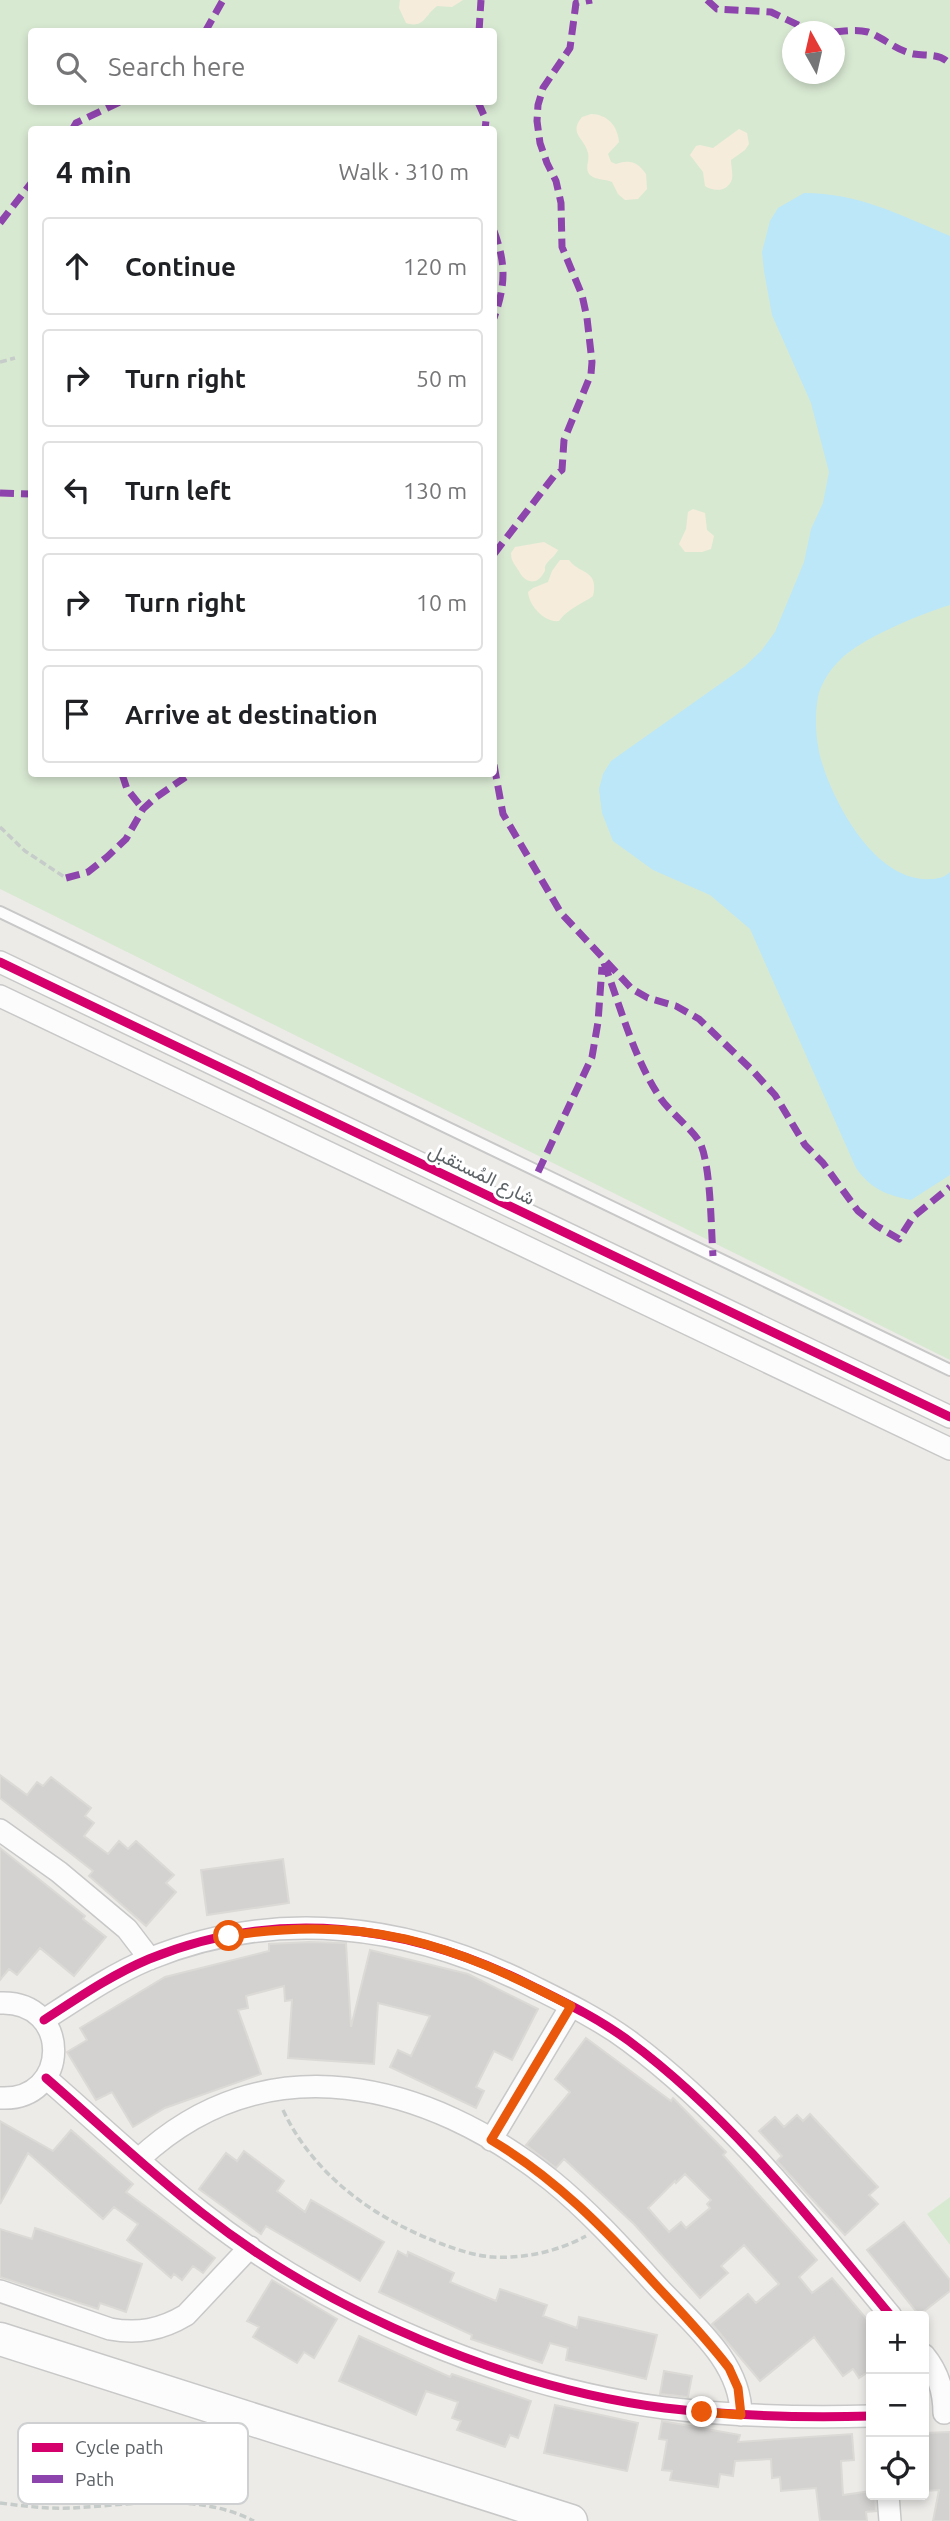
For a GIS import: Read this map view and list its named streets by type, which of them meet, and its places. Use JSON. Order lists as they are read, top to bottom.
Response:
{
  "streets": {
    "street": ["شارع المُستقبل"]
  },
  "legend": ["Cycle path", "Path"],
  "north": "top",
  "page": {
    "search": "Search here",
    "heading": ["4 min", "Walk · 310 m"],
    "list": [
      ["Continue", "120 m"],
      ["Turn right", "50 m"],
      ["Turn left", "130 m"],
      ["Turn right", "10 m"],
      "Arrive at destination"
    ],
    "map_buttons": ["+", "−"]
  }
}
